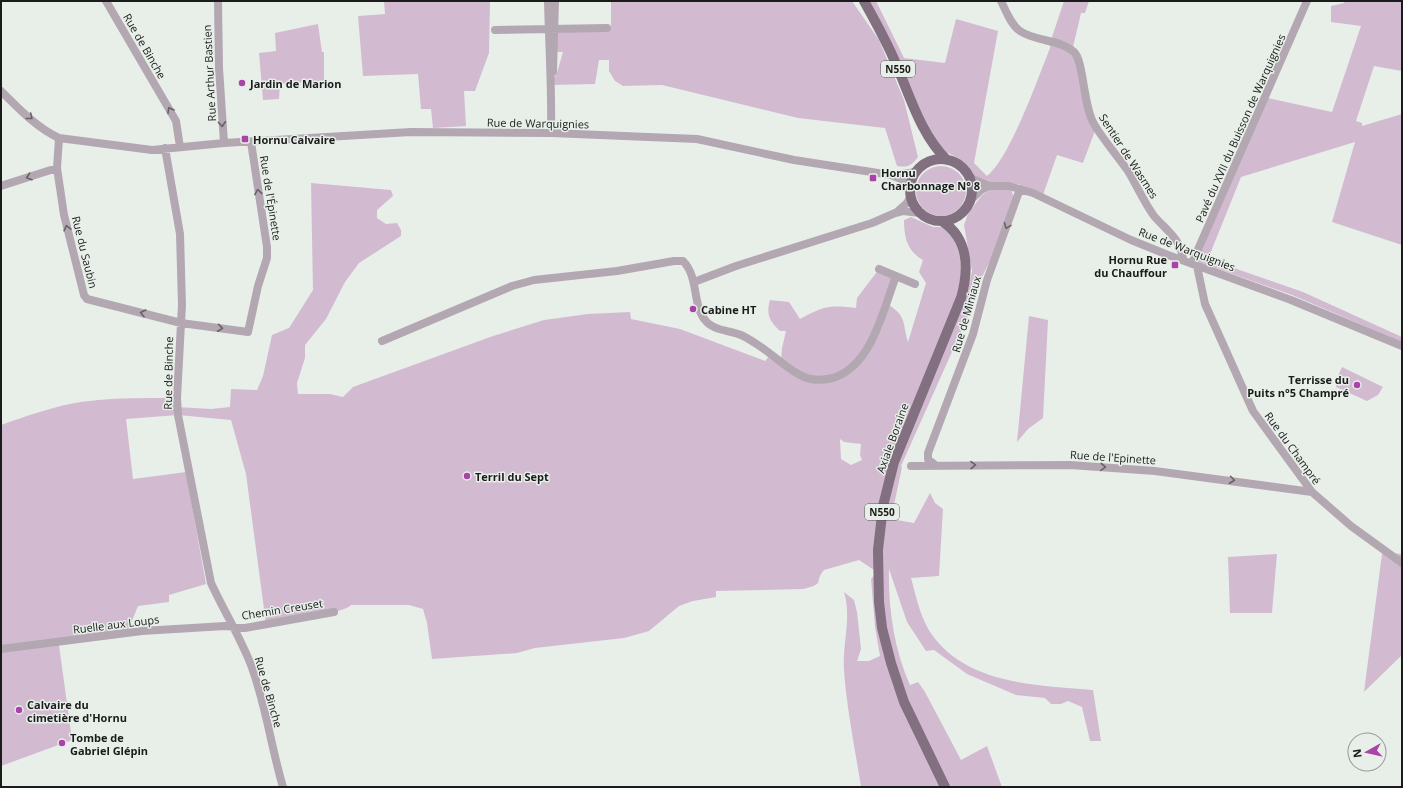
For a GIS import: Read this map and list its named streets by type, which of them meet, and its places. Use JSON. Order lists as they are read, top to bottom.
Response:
{
  "streets": {
    "main road": ["N550", "Axiale Boraine"],
    "street": [
      "Rue de Binche",
      "Rue Arthur Bastien",
      "Rue de Warquignies",
      "Pavé du XVII du Buisson de Warquignies",
      "Sentier de Wasmes",
      "Rue de l'Épinette",
      "Rue du Saubin",
      "Rue de Miniaux",
      "Rue du Champré",
      "Rue de l'Epinette",
      "Chemin Creuset",
      "Ruelle aux Loups"
    ]
  },
  "crossings": [
    ["Rue de Binche", "Rue de Warquignies"],
    ["Rue de Binche", "Rue de l'Épinette"],
    ["Rue de Binche", "Rue du Saubin"],
    ["Rue de Binche", "Chemin Creuset"],
    ["Rue de Binche", "Ruelle aux Loups"],
    ["Rue Arthur Bastien", "Rue de Warquignies"],
    ["Rue de Warquignies", "Pavé du XVII du Buisson de Warquignies"],
    ["Rue de Warquignies", "Sentier de Wasmes"],
    ["Rue de Warquignies", "Rue de l'Épinette"],
    ["Rue de Warquignies", "Rue de Miniaux"],
    ["Rue de Warquignies", "Axiale Boraine"],
    ["Rue de Warquignies", "Rue du Champré"],
    ["Pavé du XVII du Buisson de Warquignies", "Rue du Champré"],
    ["Rue de l'Épinette", "Rue du Saubin"],
    ["Rue de Miniaux", "Rue de l'Epinette"],
    ["Rue du Champré", "Rue de l'Epinette"],
    ["Chemin Creuset", "Ruelle aux Loups"]
  ],
  "one_way": [
    "Rue Arthur Bastien",
    "Rue du Saubin",
    "Rue de Miniaux",
    "Rue de l'Epinette"
  ],
  "places": {
    "other": [
      "Jardin de Marion",
      "Cabine HT",
      "Terrisse du Puits n°5 Champré",
      "Terril du Sept",
      "Calvaire du cimetière d'Hornu",
      "Tombe de Gabriel Glépin"
    ],
    "transit": ["Hornu Calvaire", "Hornu Charbonnage N° 8", "Hornu Rue du Chauffour"]
  },
  "north": "left"
}
